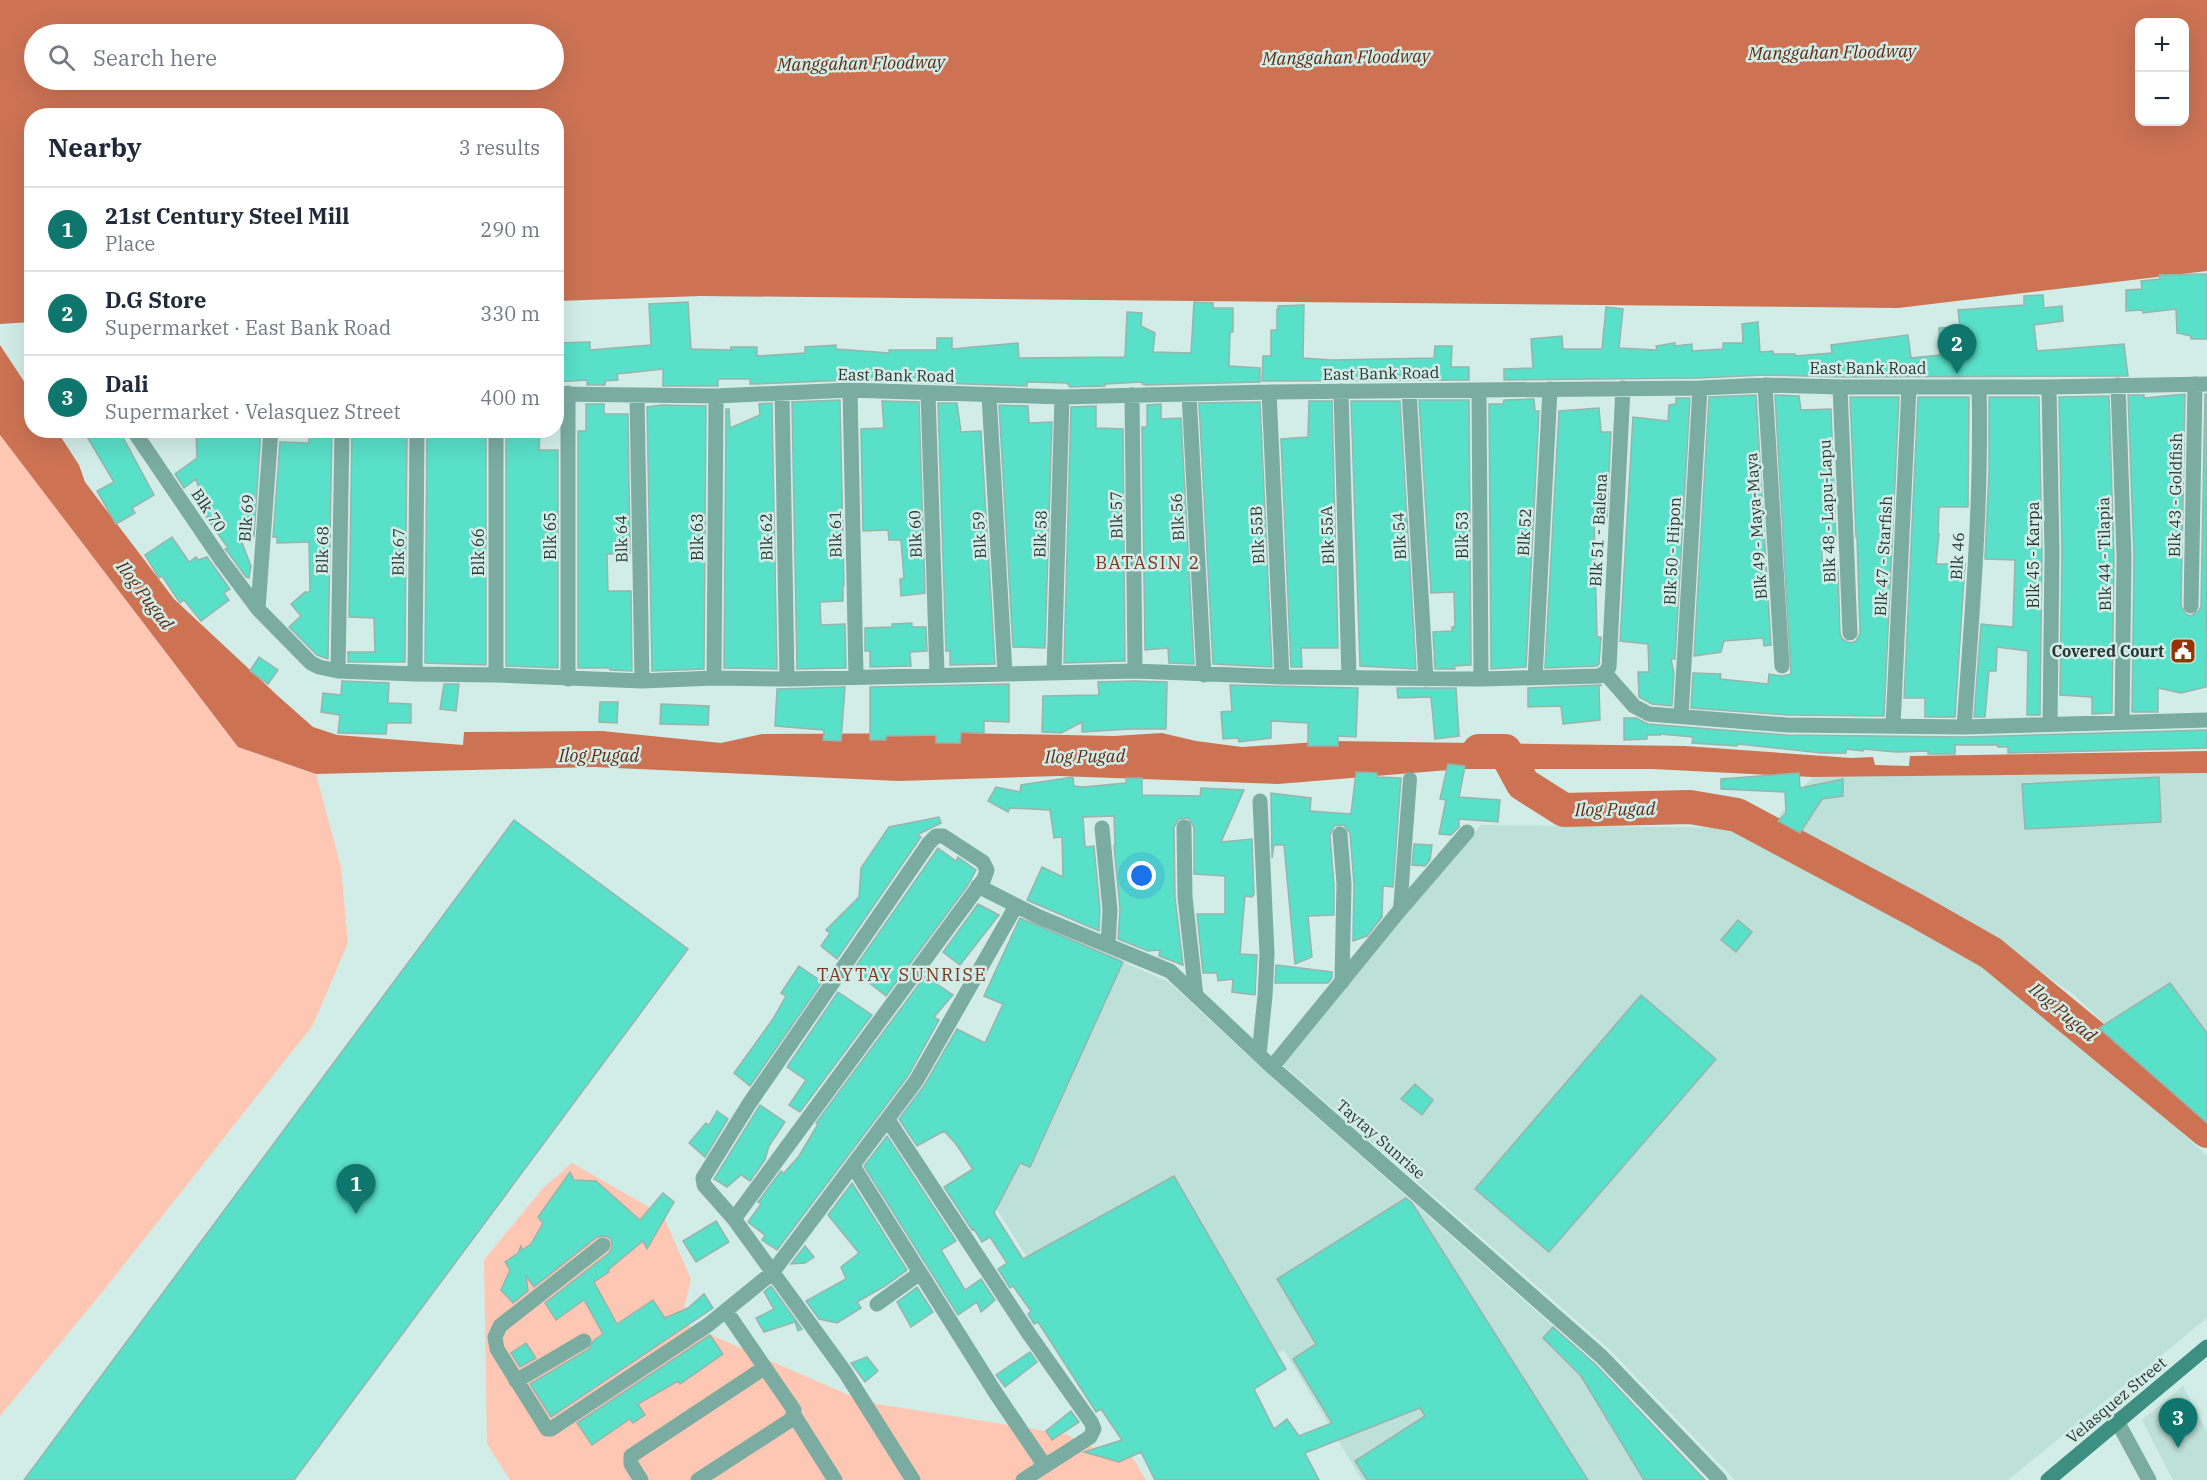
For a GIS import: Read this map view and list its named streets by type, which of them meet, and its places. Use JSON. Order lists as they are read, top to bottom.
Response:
{
  "streets": {
    "main road": ["Velasquez Street"],
    "street": [
      "East Bank Road",
      "Blk 43 - Goldfish",
      "Blk 70",
      "Blk 48 - Lapu-Lapu",
      "Blk 57",
      "Blk 56",
      "Blk 69",
      "Blk 49 - Maya-Maya",
      "Blk 51 - Balena",
      "Blk 52",
      "Blk 61",
      "Blk 60",
      "Blk 58",
      "Blk 59",
      "Blk 55B",
      "Blk 55A",
      "Blk 53",
      "Blk 65",
      "Blk 54",
      "Blk 63",
      "Blk 62",
      "Blk 64",
      "Blk 68",
      "Blk 50 - Hipon",
      "Blk 67",
      "Blk 66",
      "Blk 44 - Tilapia",
      "Blk 45 - Karpa",
      "Blk 47 - Starfish",
      "Blk 46",
      "Taytay Sunrise"
    ]
  },
  "crossings": [
    ["East Bank Road", "Blk 43 - Goldfish"],
    ["East Bank Road", "Blk 48 - Lapu-Lapu"],
    ["East Bank Road", "Blk 57"],
    ["East Bank Road", "Blk 56"],
    ["East Bank Road", "Blk 49 - Maya-Maya"],
    ["East Bank Road", "Blk 51 - Balena"],
    ["East Bank Road", "Blk 52"],
    ["East Bank Road", "Blk 61"],
    ["East Bank Road", "Blk 60"],
    ["East Bank Road", "Blk 58"],
    ["East Bank Road", "Blk 59"],
    ["East Bank Road", "Blk 55B"],
    ["East Bank Road", "Blk 55A"],
    ["East Bank Road", "Blk 53"],
    ["East Bank Road", "Blk 54"],
    ["East Bank Road", "Blk 63"],
    ["East Bank Road", "Blk 62"],
    ["East Bank Road", "Blk 64"],
    ["East Bank Road", "Blk 50 - Hipon"],
    ["East Bank Road", "Blk 44 - Tilapia"],
    ["East Bank Road", "Blk 45 - Karpa"],
    ["East Bank Road", "Blk 47 - Starfish"],
    ["East Bank Road", "Blk 46"],
    ["Blk 70", "Blk 57"],
    ["Blk 70", "Blk 56"],
    ["Blk 70", "Blk 69"],
    ["Blk 70", "Blk 51 - Balena"],
    ["Blk 70", "Blk 52"],
    ["Blk 70", "Blk 61"],
    ["Blk 70", "Blk 60"],
    ["Blk 70", "Blk 58"],
    ["Blk 70", "Blk 59"],
    ["Blk 70", "Blk 55B"],
    ["Blk 70", "Blk 55A"],
    ["Blk 70", "Blk 53"],
    ["Blk 70", "Blk 65"],
    ["Blk 70", "Blk 54"],
    ["Blk 70", "Blk 63"],
    ["Blk 70", "Blk 62"],
    ["Blk 70", "Blk 64"],
    ["Blk 70", "Blk 68"],
    ["Blk 70", "Blk 67"],
    ["Blk 70", "Blk 66"]
  ],
  "districts": ["BATASIN 2", "TAYTAY SUNRISE"],
  "water": ["Manggahan Floodway", "Ilog Pugad"],
  "places": {
    "public building": ["Covered Court"]
  },
  "page": {
    "map_buttons": ["+", "−"],
    "search": "Search here",
    "heading": ["Nearby", "3 results"],
    "list": [
      {
        "mark": "1",
        "name": "21st Century Steel Mill",
        "note": "Place",
        "value": "290 m"
      },
      {
        "mark": "2",
        "name": "D.G Store",
        "note": "Supermarket · East Bank Road",
        "value": "330 m"
      },
      {
        "mark": "3",
        "name": "Dali",
        "note": "Supermarket · Velasquez Street",
        "value": "400 m"
      }
    ],
    "pins": ["2", "1", "3"]
  }
}
